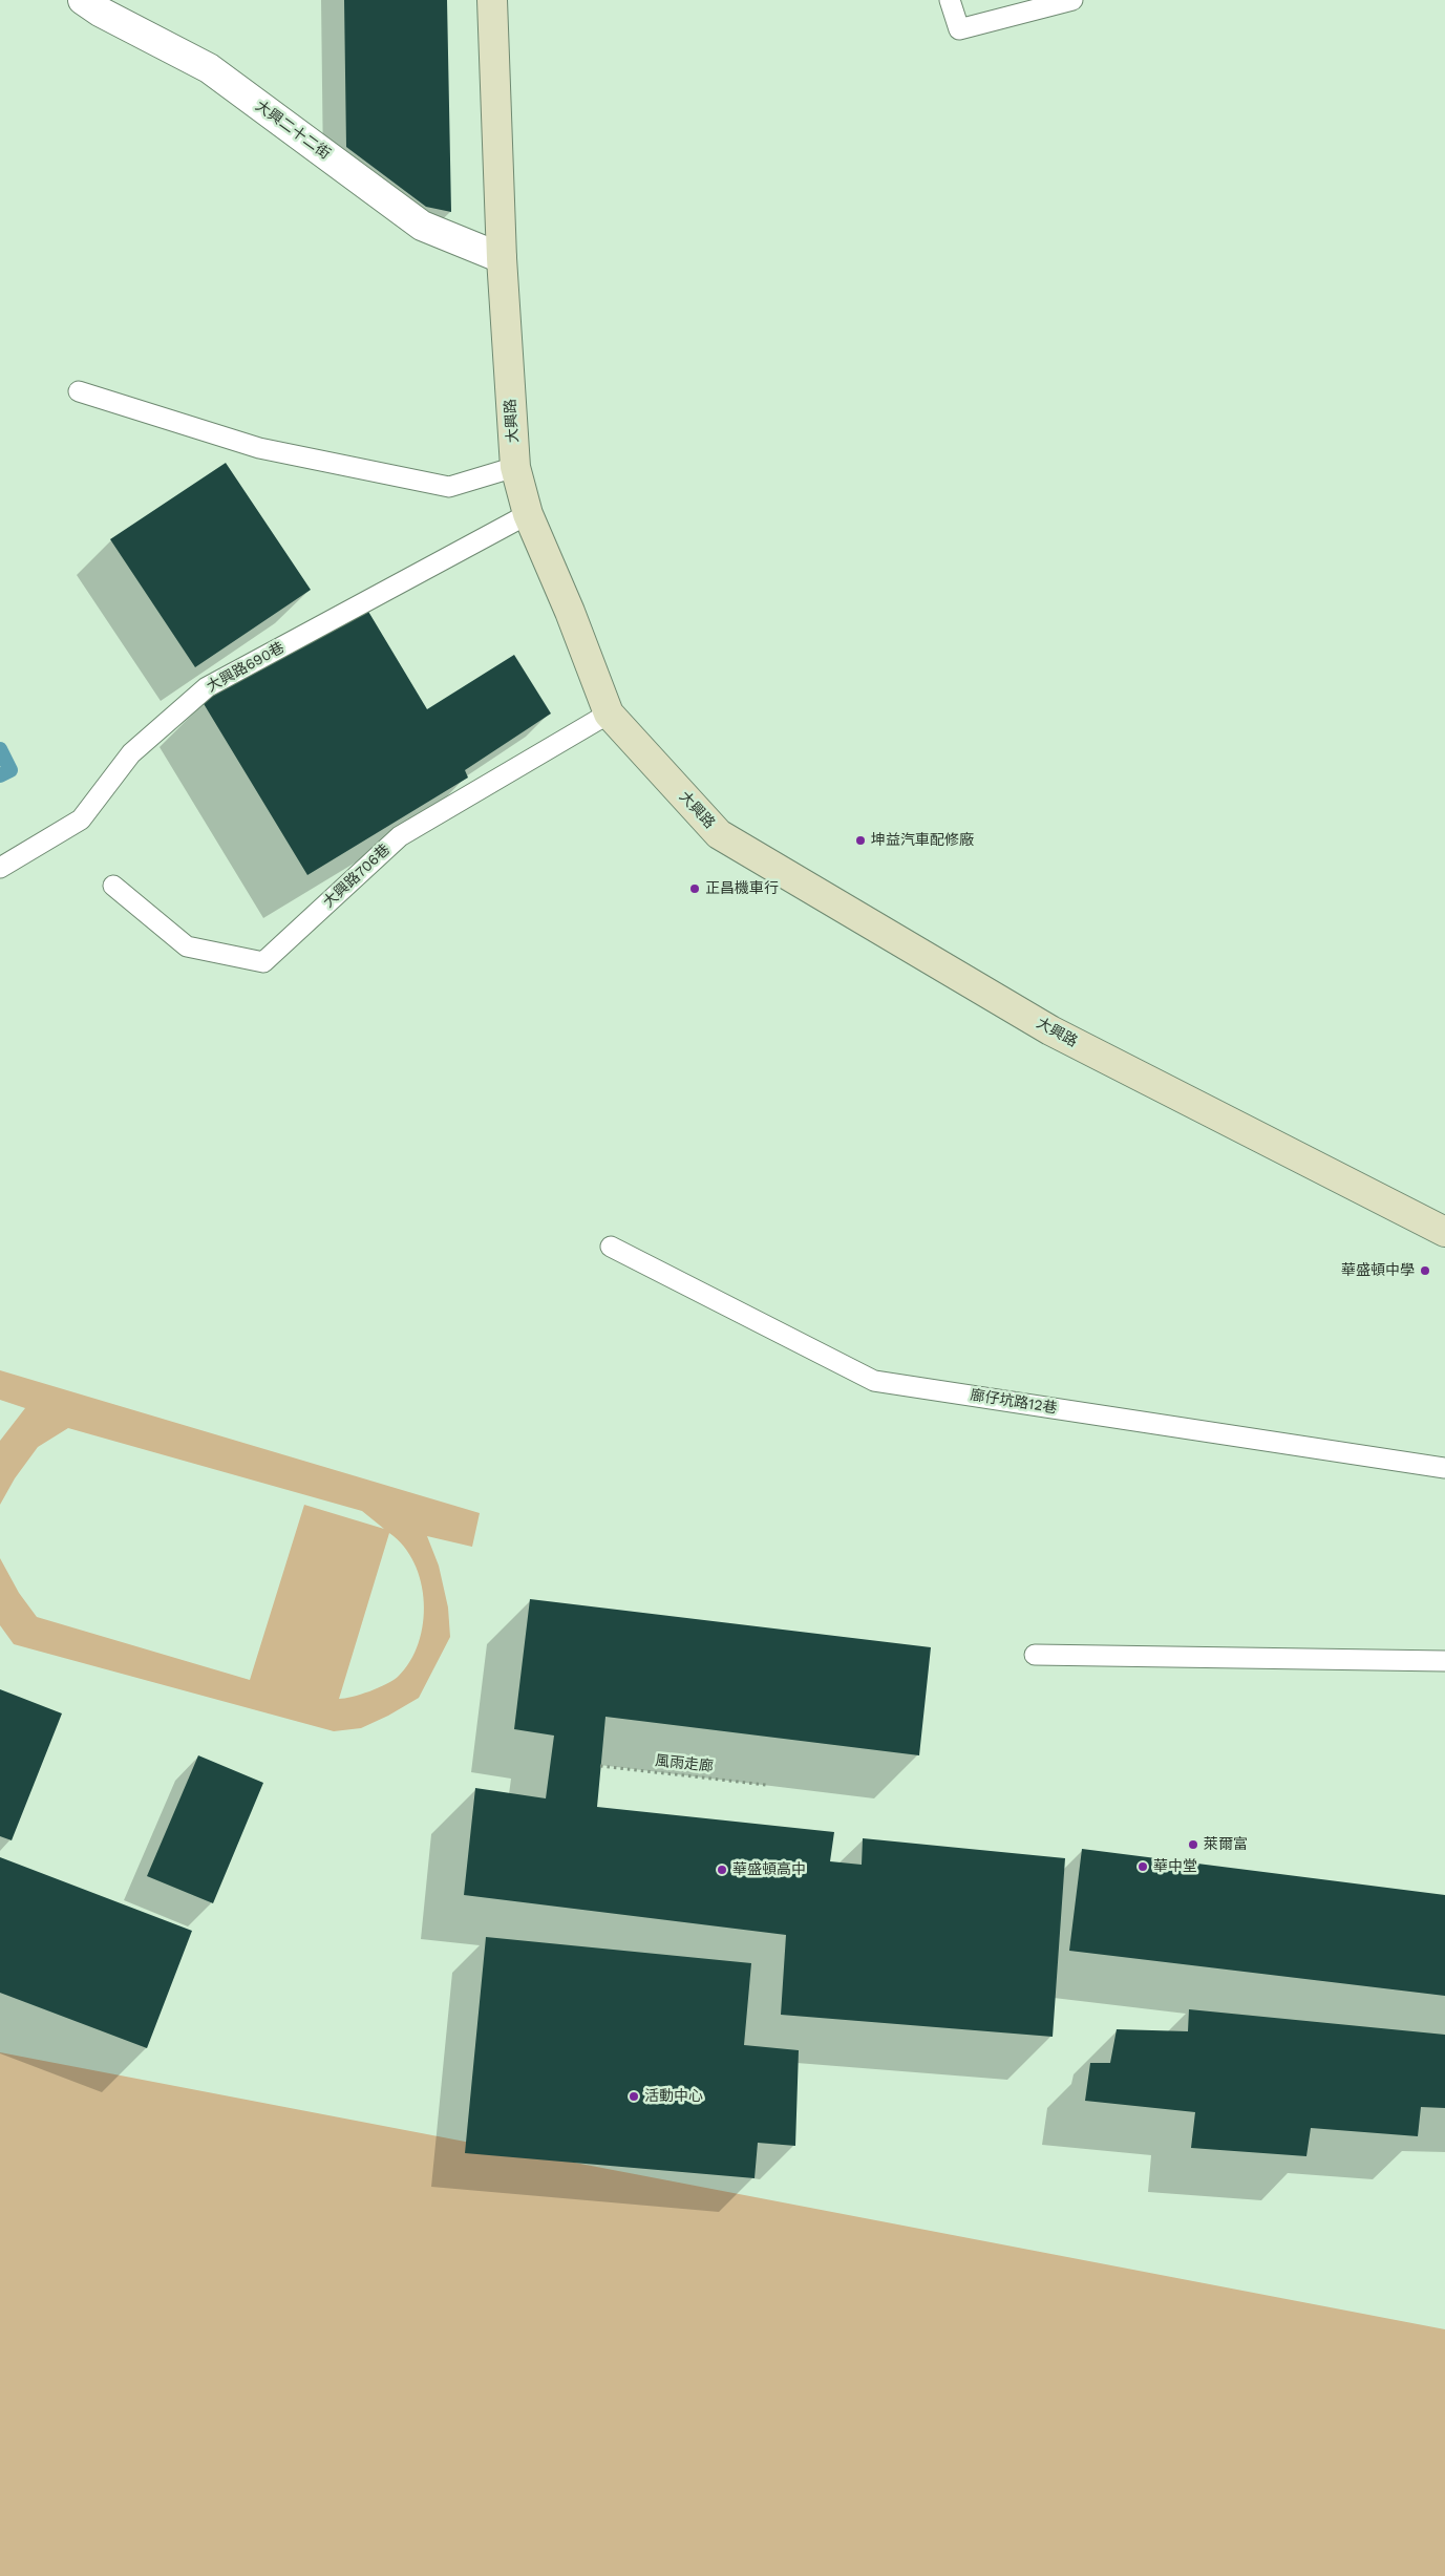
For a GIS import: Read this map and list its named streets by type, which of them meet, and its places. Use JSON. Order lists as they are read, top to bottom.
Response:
{
  "streets": {
    "main road": ["大興路"],
    "street": ["大興二十二街"],
    "lane": ["大興路690巷", "大興路706巷", "廍仔坑路12巷"],
    "path": ["風雨走廊"]
  },
  "crossings": [
    ["大興二十二街", "大興路"],
    ["大興路", "大興路690巷"],
    ["大興路", "大興路706巷"]
  ],
  "places": [
    "坤益汽車配修廠",
    "正昌機車行",
    "華盛頓中學",
    "萊爾富",
    "華中堂",
    "華盛頓高中",
    "活動中心"
  ]
}
